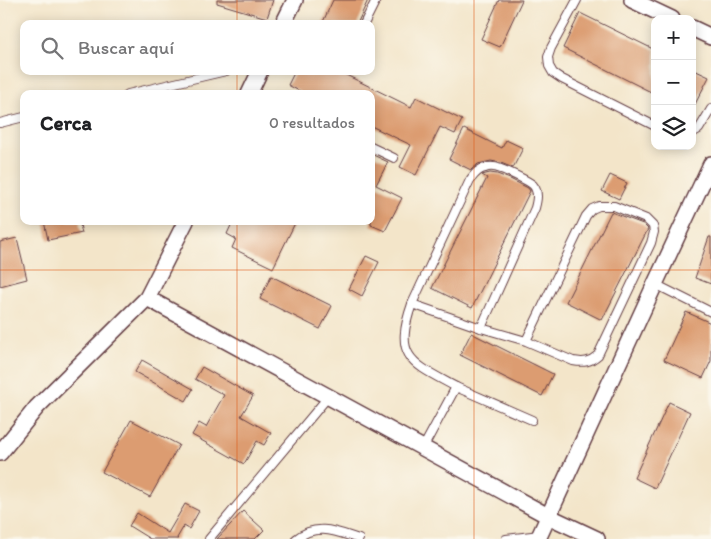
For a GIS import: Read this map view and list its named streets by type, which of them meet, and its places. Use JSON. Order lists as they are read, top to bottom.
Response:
{
  "page": {
    "map_buttons": ["+", "−"],
    "search": "Buscar aquí",
    "heading": ["Cerca", "0 resultados"]
  }
}
